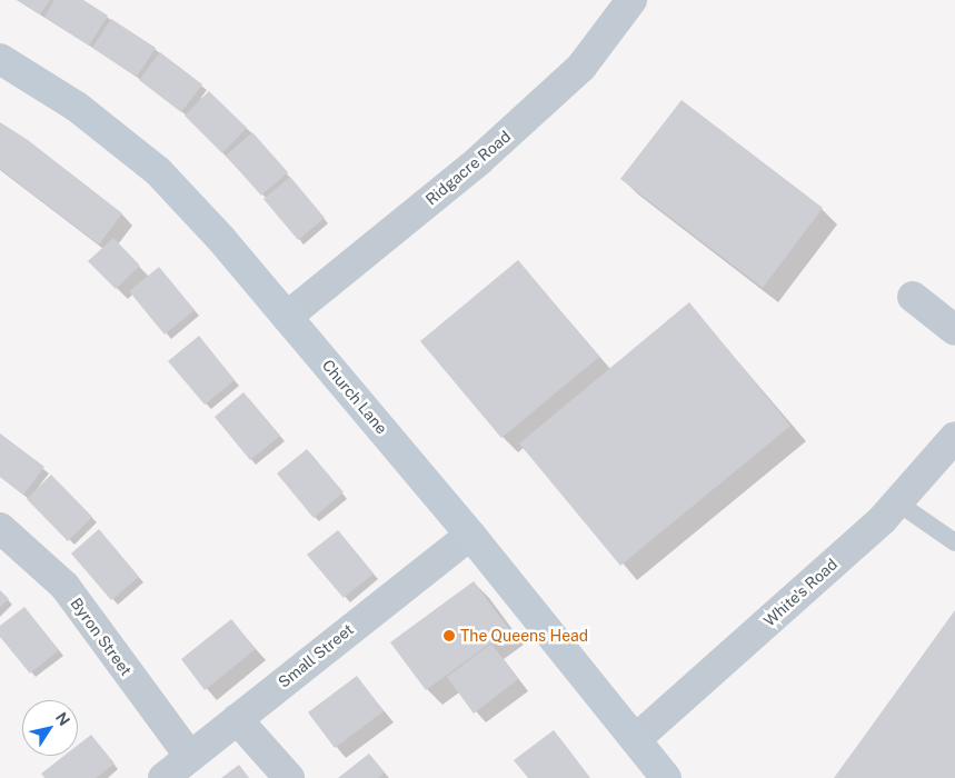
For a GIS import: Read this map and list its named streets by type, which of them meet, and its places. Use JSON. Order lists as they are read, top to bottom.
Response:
{
  "streets": {
    "main road": ["Church Lane"],
    "street": [
      "Ridgacre Road",
      "White's Road",
      "Byron Street",
      "Small Street"
    ]
  },
  "crossings": [
    ["Ridgacre Road", "Church Lane"],
    ["Church Lane", "White's Road"],
    ["Church Lane", "Small Street"],
    ["Byron Street", "Small Street"]
  ],
  "places": ["The Queens Head"],
  "north": "top right"
}
